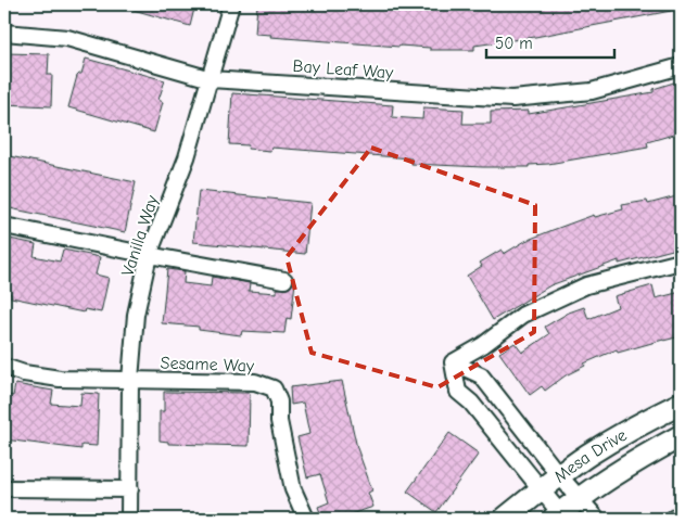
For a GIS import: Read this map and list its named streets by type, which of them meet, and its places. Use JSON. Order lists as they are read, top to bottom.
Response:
{
  "streets": {
    "main road": ["Mesa Drive"],
    "street": ["Bay Leaf Way", "Vanilla Way", "Sesame Way"]
  },
  "crossings": [
    ["Bay Leaf Way", "Vanilla Way"],
    ["Vanilla Way", "Sesame Way"]
  ],
  "scale_bar": "50 m"
}
